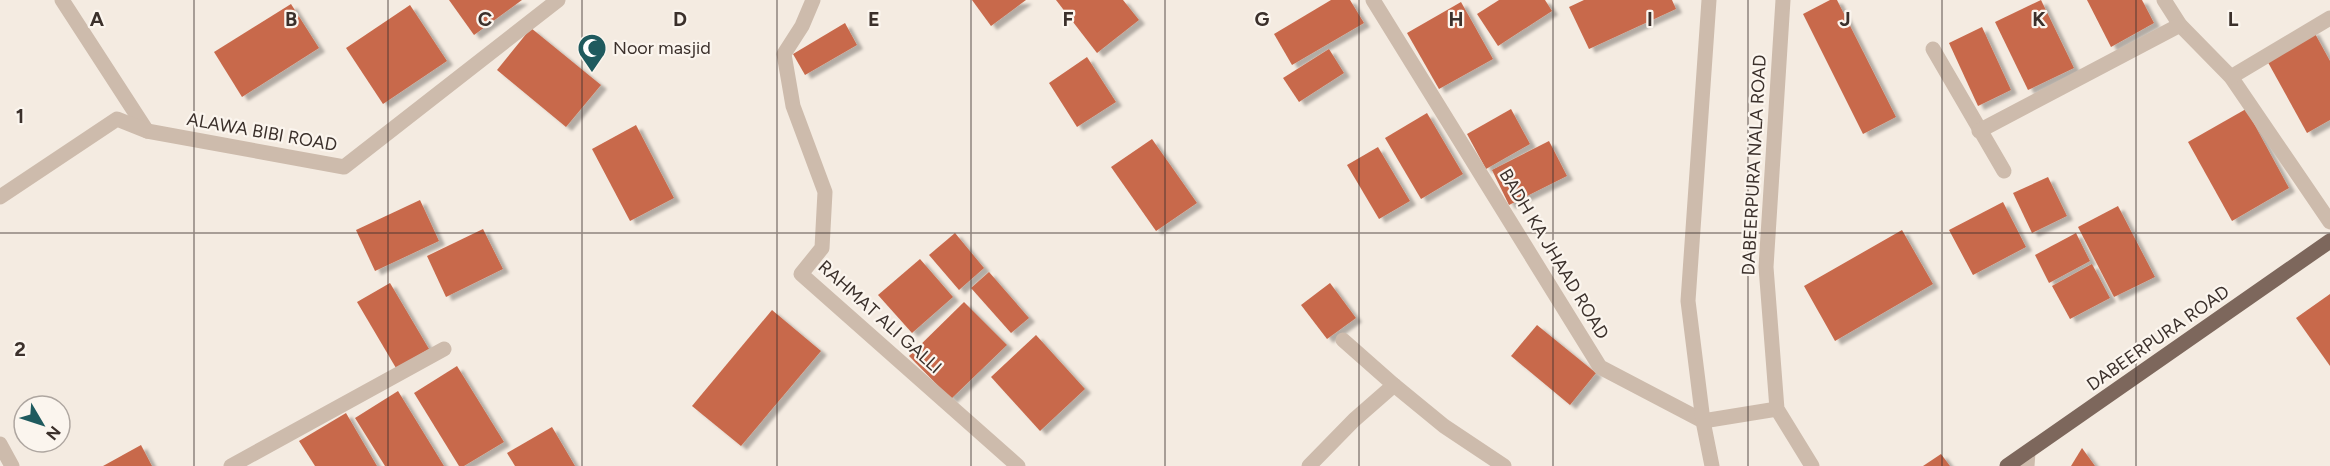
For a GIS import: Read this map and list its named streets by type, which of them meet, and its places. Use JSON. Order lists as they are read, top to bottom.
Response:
{
  "streets": {
    "main road": ["DABEERPURA ROAD"],
    "street": [
      "ALAWA BIBI ROAD",
      "DABEERPURA NALA ROAD",
      "BADH KA JHAAD ROAD",
      "RAHMAT ALI GALLI"
    ]
  },
  "places": {
    "mosque": ["Noor masjid"]
  },
  "north": "bottom right",
  "grid": {
    "columns": [
      "A",
      "B",
      "C",
      "D",
      "E",
      "F",
      "G",
      "H",
      "I",
      "J",
      "K",
      "L"
    ],
    "rows": ["1", "2"]
  }
}
